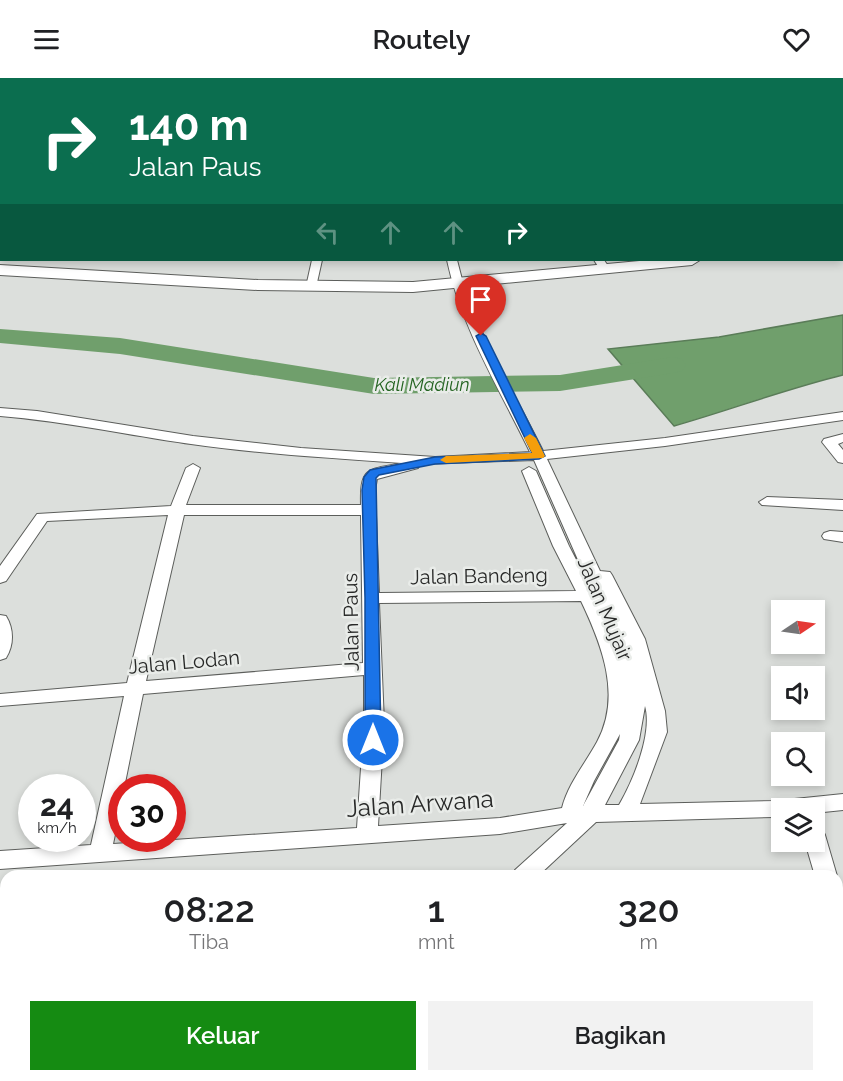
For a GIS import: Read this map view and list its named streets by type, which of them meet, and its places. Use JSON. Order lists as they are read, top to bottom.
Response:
{
  "streets": {
    "street": [
      "Jalan Bandeng",
      "Jalan Mujair",
      "Jalan Paus",
      "Jalan Lodan",
      "Jalan Arwana"
    ]
  },
  "crossings": [
    ["Jalan Bandeng", "Jalan Paus"],
    ["Jalan Mujair", "Jalan Arwana"],
    ["Jalan Paus", "Jalan Lodan"],
    ["Jalan Paus", "Jalan Arwana"]
  ],
  "water": ["Kali Madiun"],
  "north": "right",
  "page": {
    "header": "Routely",
    "turn": ["140 m", "Jalan Paus"],
    "speed": "24 km/h",
    "limit": "30",
    "eta": [
      "08:22",
      "Tiba",
      "1",
      "mnt",
      "320",
      "m"
    ],
    "buttons": ["Keluar", "Bagikan"]
  }
}
